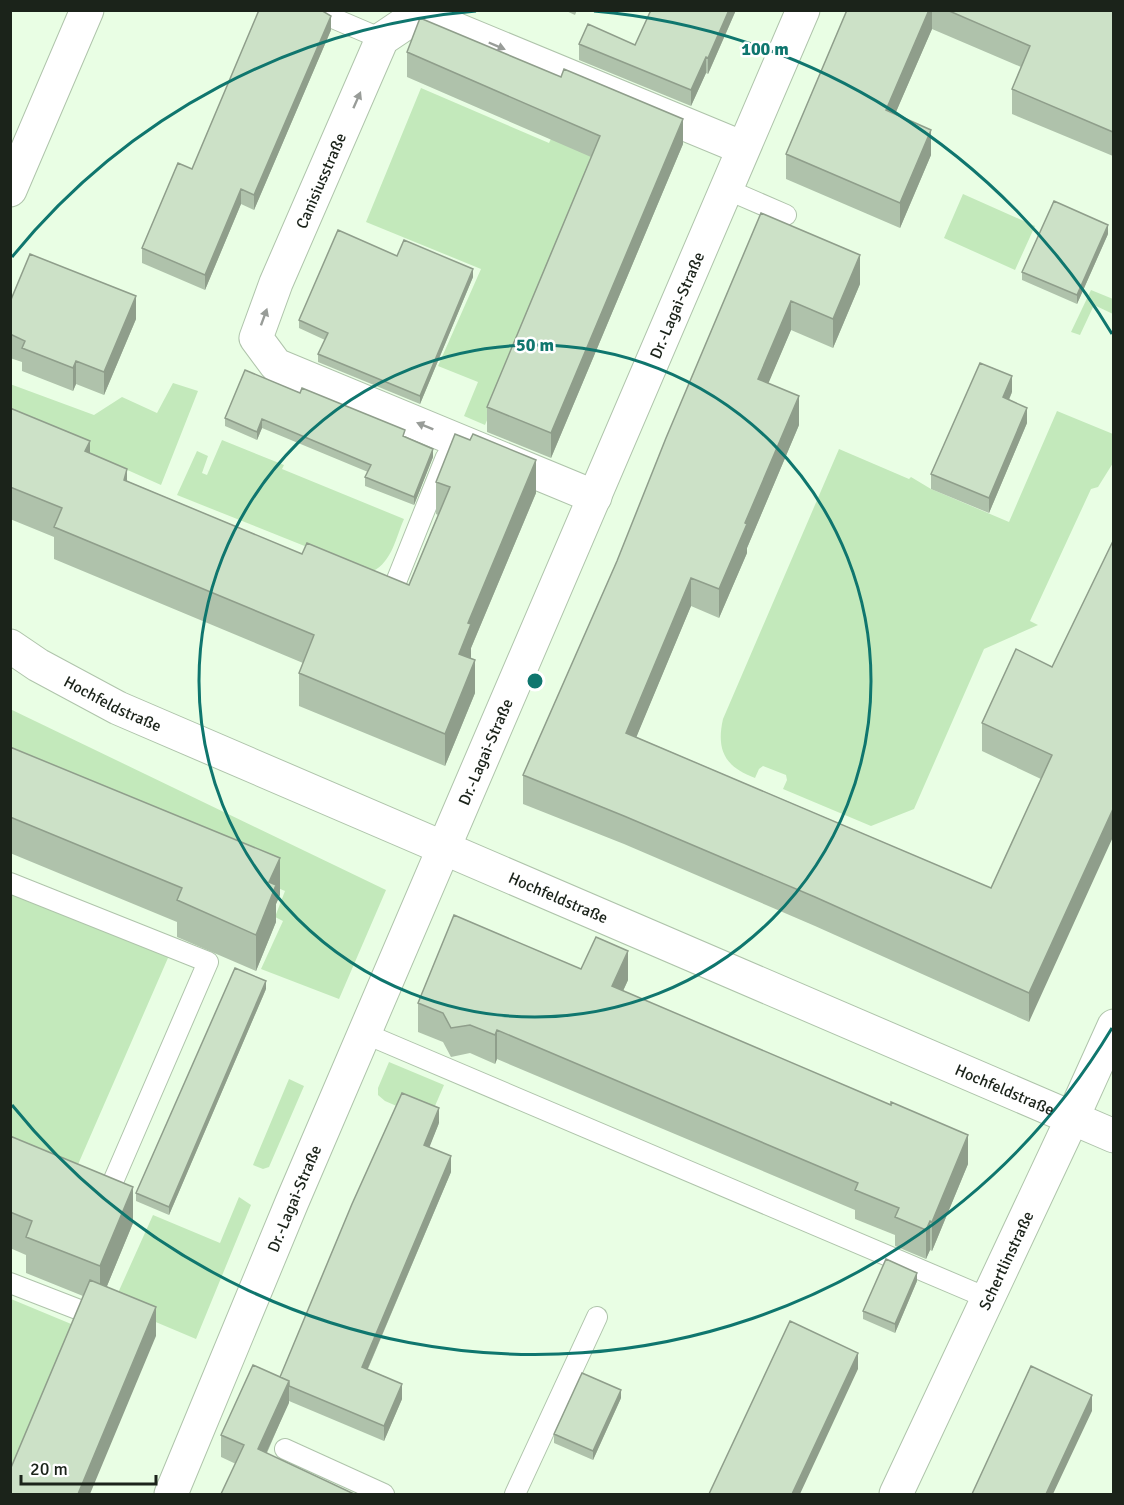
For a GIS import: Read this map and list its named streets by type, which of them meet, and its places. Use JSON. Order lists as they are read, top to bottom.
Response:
{
  "streets": {
    "street": [
      "Canisiusstraße",
      "Dr.-Lagai-Straße",
      "Hochfeldstraße",
      "Schertlinstraße"
    ]
  },
  "crossings": [
    ["Canisiusstraße", "Dr.-Lagai-Straße"],
    ["Dr.-Lagai-Straße", "Hochfeldstraße"],
    ["Hochfeldstraße", "Schertlinstraße"]
  ],
  "scale_bar": "20 m",
  "rings": ["100 m", "50 m"]
}
